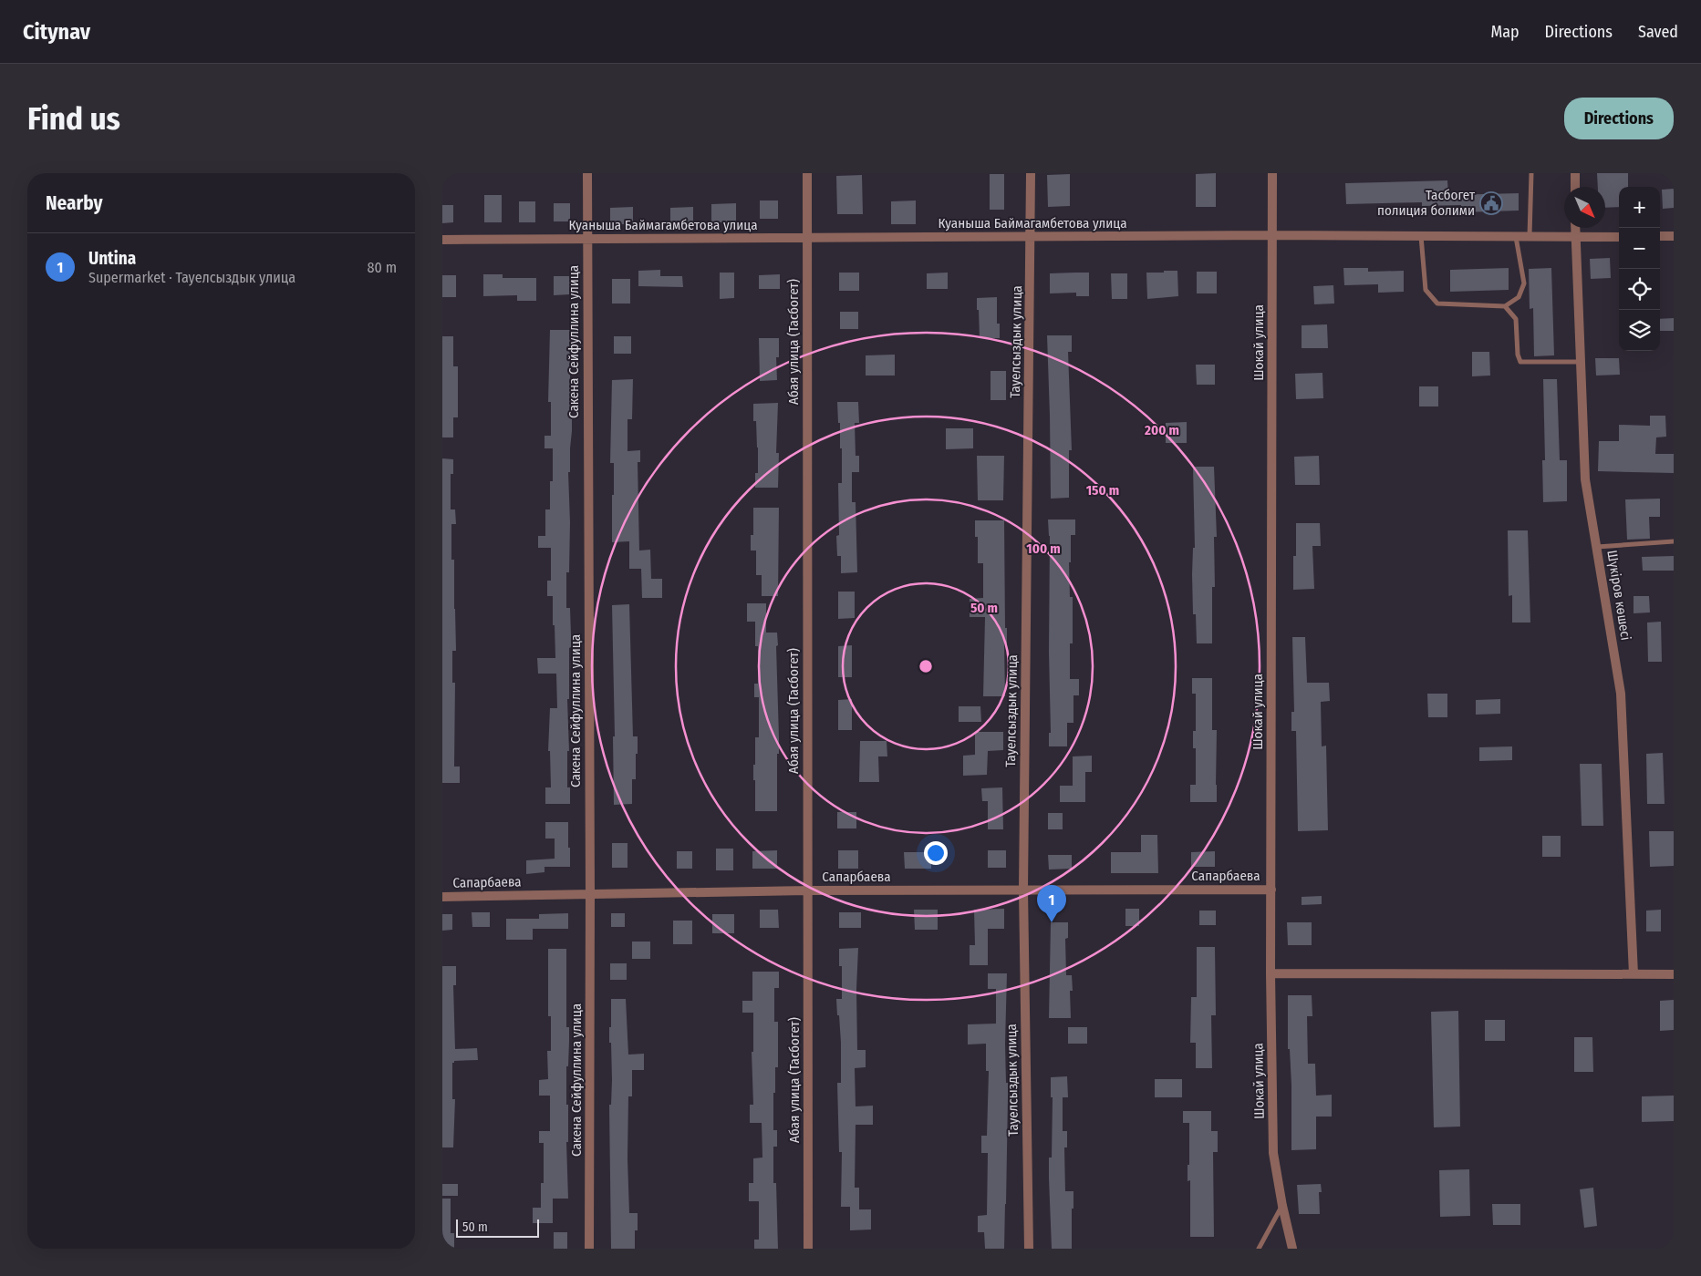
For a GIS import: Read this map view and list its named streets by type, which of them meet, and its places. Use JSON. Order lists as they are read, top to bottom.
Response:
{
  "streets": {
    "street": [
      "Куаныша Баймагамбетова улица",
      "Сакена Сейфуллина улица",
      "Абая улица (Тасбогет)",
      "Тауелсыздык улица",
      "Шокай улица",
      "Шүкіров көшесі",
      "Сапарбаева"
    ]
  },
  "crossings": [
    ["Куаныша Баймагамбетова улица", "Сакена Сейфуллина улица"],
    ["Куаныша Баймагамбетова улица", "Абая улица (Тасбогет)"],
    ["Куаныша Баймагамбетова улица", "Тауелсыздык улица"],
    ["Куаныша Баймагамбетова улица", "Шокай улица"],
    ["Куаныша Баймагамбетова улица", "Шүкіров көшесі"],
    ["Сакена Сейфуллина улица", "Сапарбаева"],
    ["Абая улица (Тасбогет)", "Сапарбаева"],
    ["Тауелсыздык улица", "Сапарбаева"],
    ["Шокай улица", "Сапарбаева"]
  ],
  "places": {
    "public building": ["Тасбогет полиция болими"]
  },
  "scale_bar": "50 m",
  "north": "bottom right",
  "page": {
    "header": "Citynav",
    "nav": ["Map", "Directions", "Saved"],
    "buttons": "Directions",
    "title": "Find us",
    "heading": "Nearby",
    "map_buttons": ["+", "−"],
    "list": [
      {
        "mark": "1",
        "name": "Untina",
        "note": "Supermarket · Тауелсыздык улица",
        "value": "80 m"
      }
    ],
    "pins": "1",
    "scale": "50 m"
  },
  "rings": [
    "200 m",
    "150 m",
    "100 m",
    "50 m"
  ]
}
